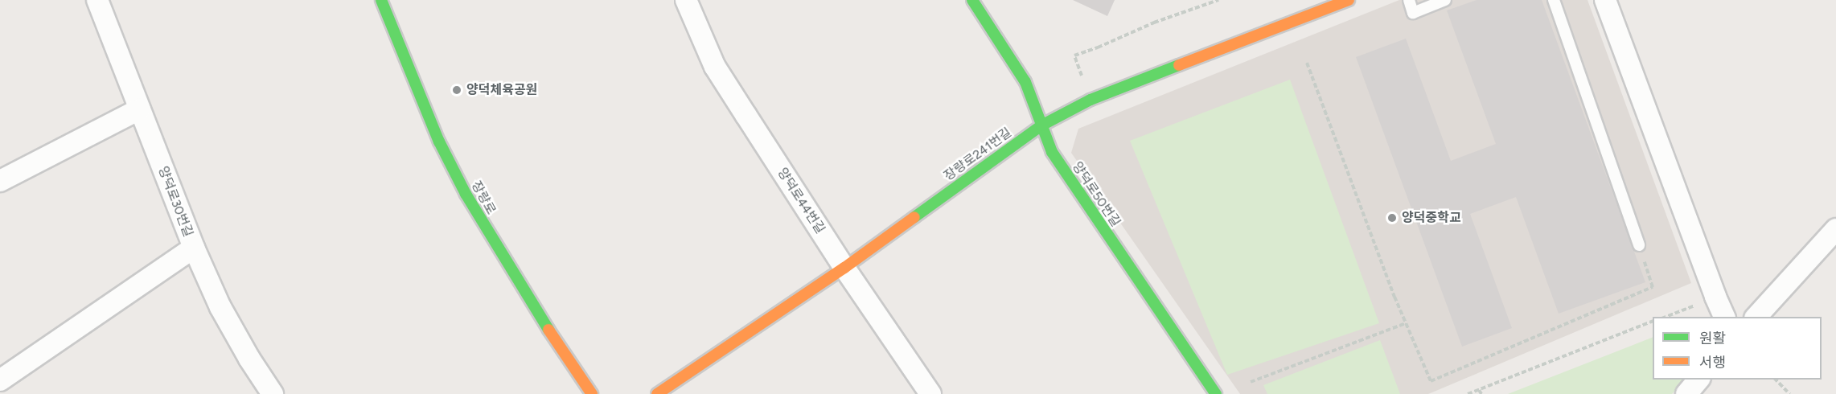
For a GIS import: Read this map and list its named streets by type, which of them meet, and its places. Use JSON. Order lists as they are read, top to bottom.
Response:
{
  "streets": {
    "street": [
      "장량로241번길",
      "양덕로50번길",
      "장량로",
      "양덕로44번길",
      "양덕로30번길"
    ]
  },
  "crossings": [
    ["장량로241번길", "양덕로50번길"],
    ["장량로241번길", "양덕로44번길"]
  ],
  "places": ["양덕체육공원", "양덕중학교"],
  "legend": ["원활", "서행"]
}
